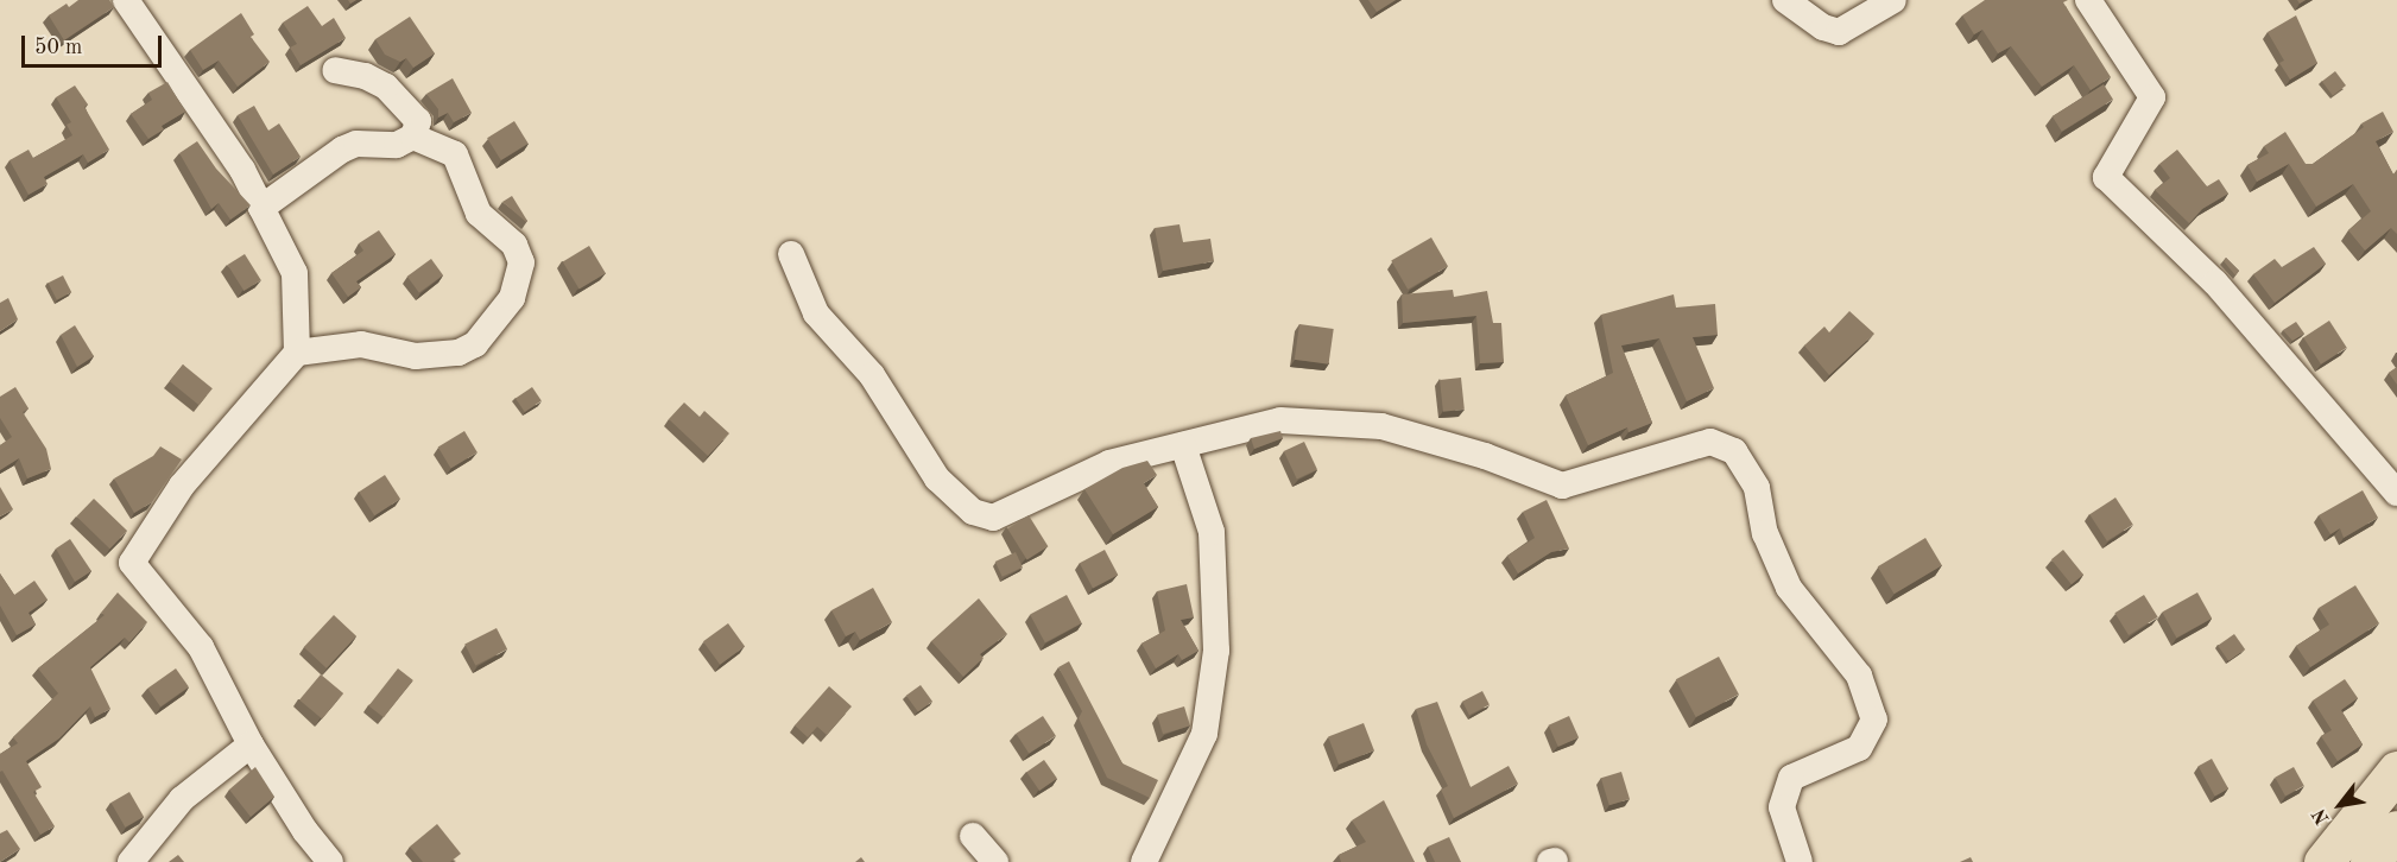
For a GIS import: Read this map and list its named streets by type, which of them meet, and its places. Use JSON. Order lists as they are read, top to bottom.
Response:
{
  "scale_bar": "50 m",
  "north": "bottom left"
}
